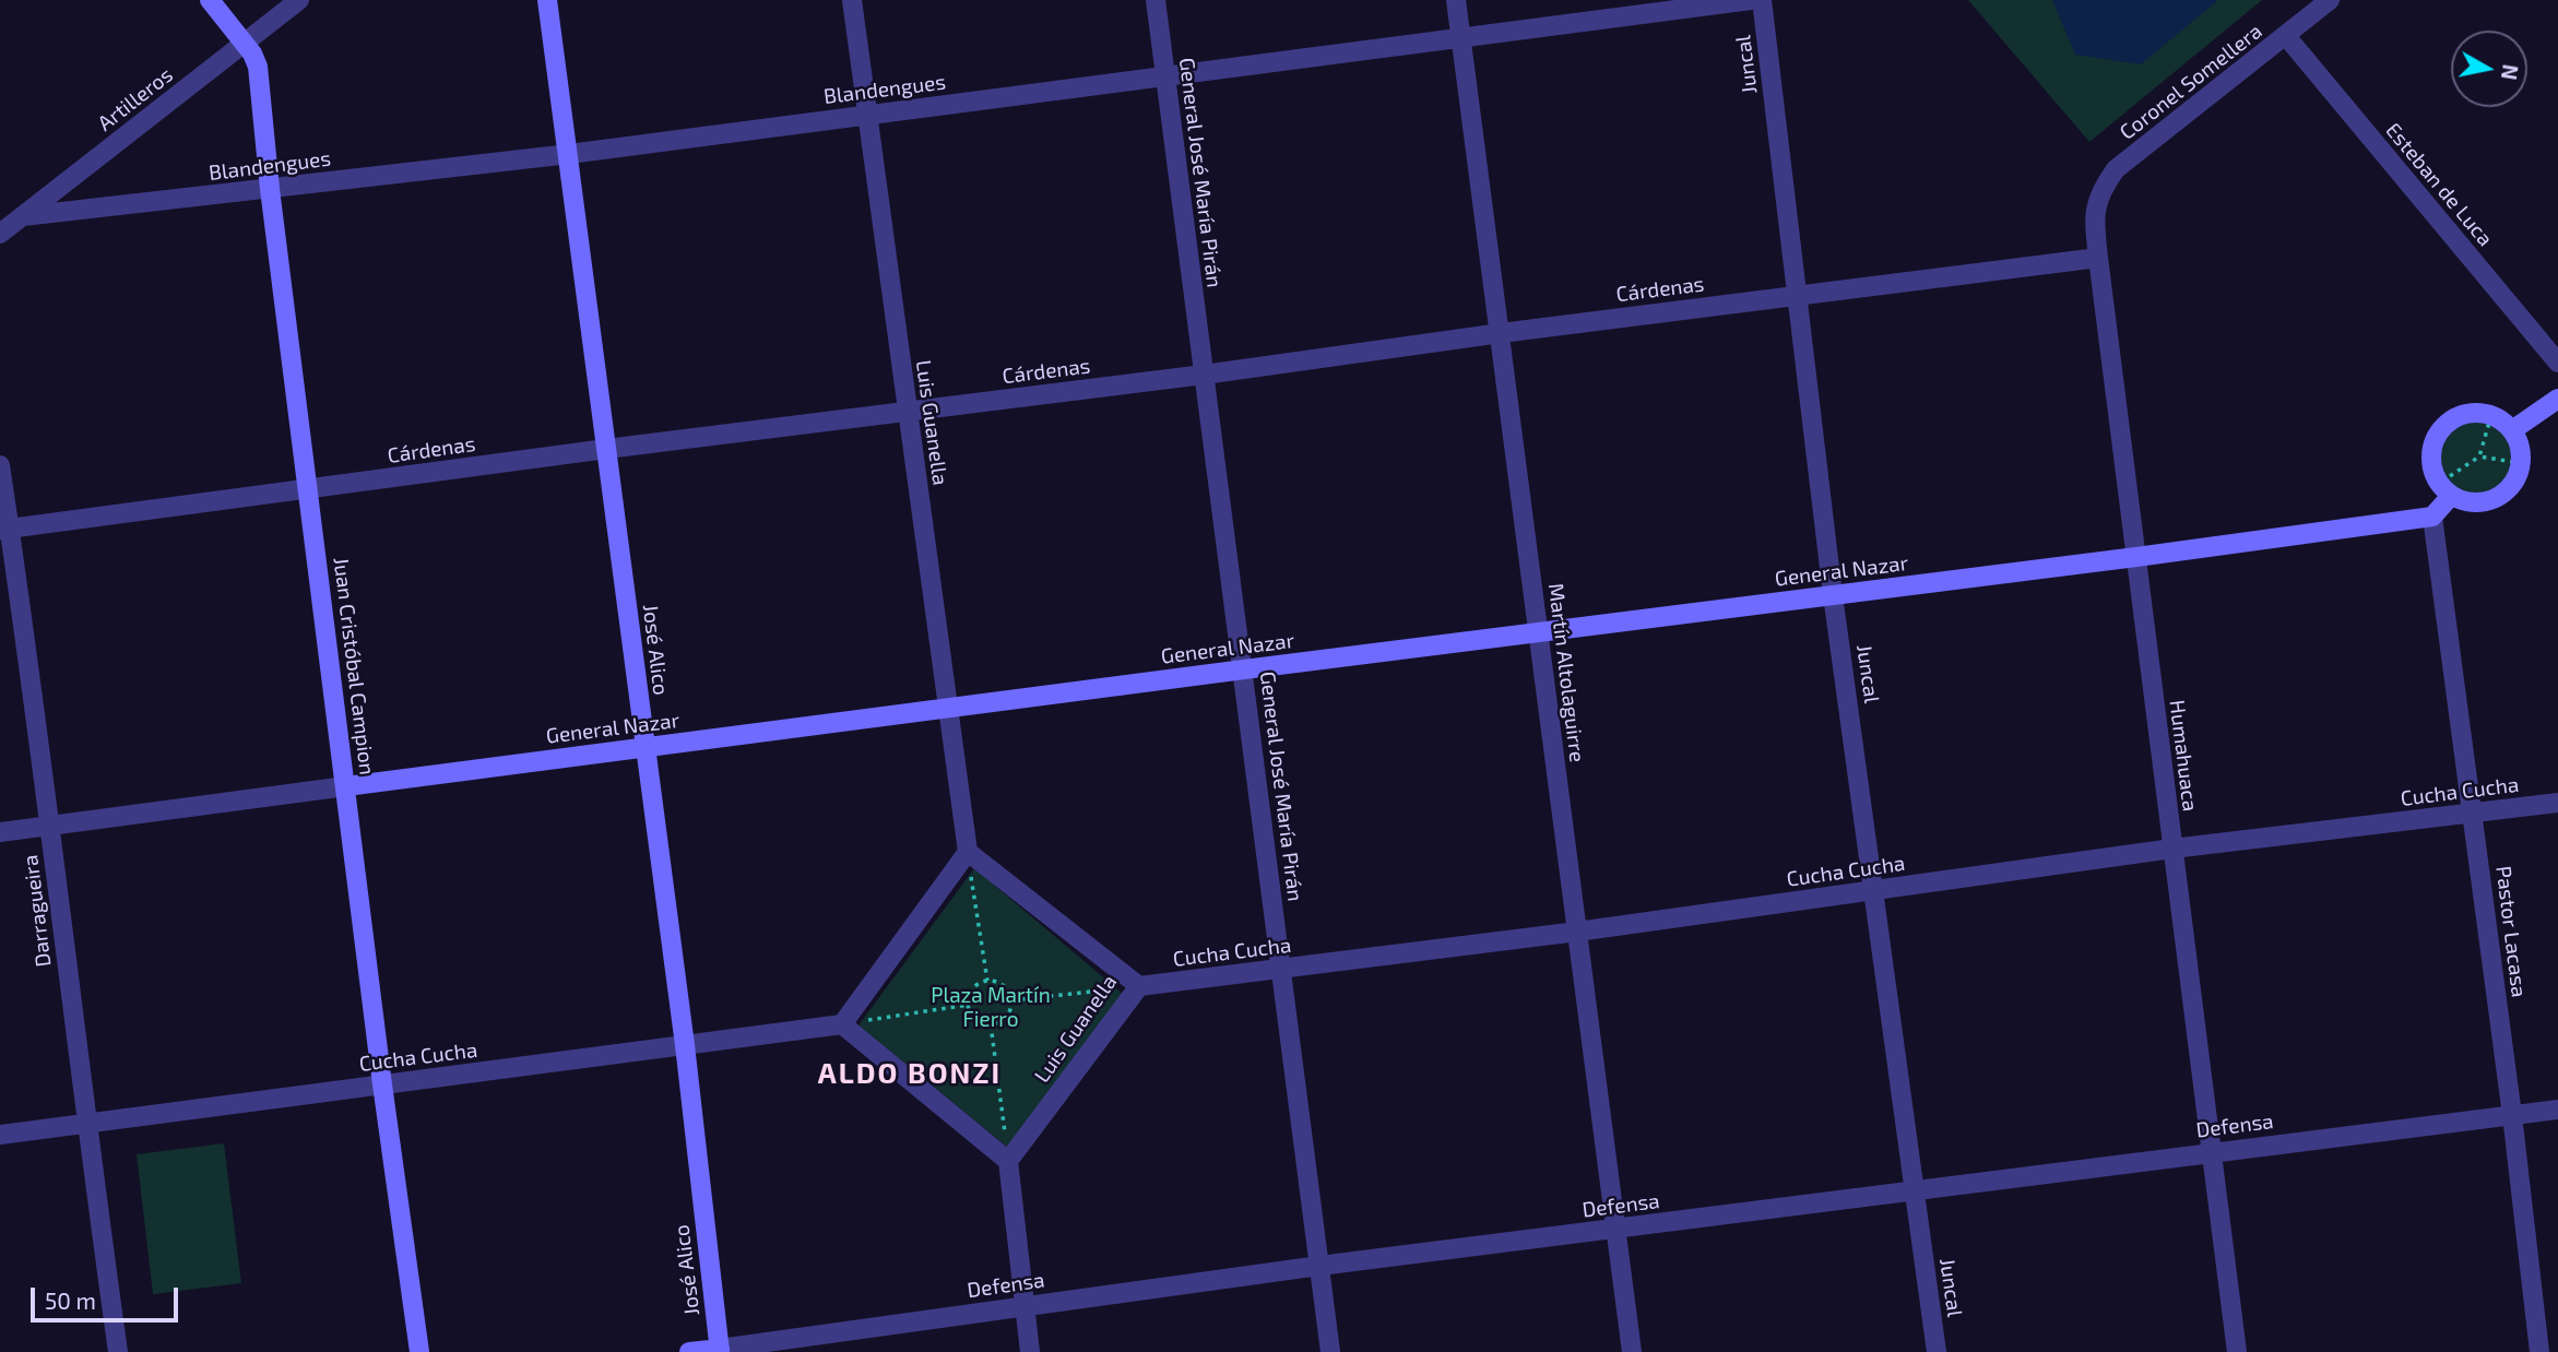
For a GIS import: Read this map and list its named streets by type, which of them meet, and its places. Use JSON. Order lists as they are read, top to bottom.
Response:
{
  "streets": {
    "street": [
      "Juncal",
      "Coronel Somellera",
      "Blandengues",
      "Artilleros",
      "General José María Pirán",
      "Esteban de Luca",
      "Cárdenas",
      "Luis Guanella",
      "General Nazar",
      "José Alico",
      "Juan Cristóbal Campion",
      "Martín Altolaguirre",
      "Humahuaca",
      "Cucha Cucha",
      "Darragueira",
      "Pastor Lacasa",
      "Defensa"
    ]
  },
  "crossings": [
    ["Juncal", "Cárdenas"],
    ["Juncal", "General Nazar"],
    ["Juncal", "Cucha Cucha"],
    ["Juncal", "Defensa"],
    ["Coronel Somellera", "Esteban de Luca"],
    ["Coronel Somellera", "Humahuaca"],
    ["Blandengues", "Artilleros"],
    ["Blandengues", "General José María Pirán"],
    ["Blandengues", "Luis Guanella"],
    ["Blandengues", "José Alico"],
    ["Blandengues", "Juan Cristóbal Campion"],
    ["Blandengues", "Martín Altolaguirre"],
    ["Artilleros", "Juan Cristóbal Campion"],
    ["General José María Pirán", "Cárdenas"],
    ["General José María Pirán", "General Nazar"],
    ["General José María Pirán", "Cucha Cucha"],
    ["General José María Pirán", "Defensa"],
    ["Cárdenas", "Luis Guanella"],
    ["Cárdenas", "José Alico"],
    ["Cárdenas", "Juan Cristóbal Campion"],
    ["Cárdenas", "Martín Altolaguirre"],
    ["Cárdenas", "Humahuaca"],
    ["Cárdenas", "Darragueira"],
    ["Luis Guanella", "General Nazar"],
    ["Luis Guanella", "Cucha Cucha"],
    ["General Nazar", "José Alico"],
    ["General Nazar", "Juan Cristóbal Campion"],
    ["General Nazar", "Martín Altolaguirre"],
    ["General Nazar", "Humahuaca"],
    ["General Nazar", "Darragueira"],
    ["General Nazar", "Pastor Lacasa"],
    ["José Alico", "Cucha Cucha"],
    ["José Alico", "Defensa"],
    ["Juan Cristóbal Campion", "Cucha Cucha"],
    ["Martín Altolaguirre", "Cucha Cucha"],
    ["Martín Altolaguirre", "Defensa"],
    ["Humahuaca", "Cucha Cucha"],
    ["Humahuaca", "Defensa"],
    ["Cucha Cucha", "Darragueira"],
    ["Cucha Cucha", "Pastor Lacasa"],
    ["Pastor Lacasa", "Defensa"]
  ],
  "districts": ["ALDO BONZI"],
  "parks": ["Plaza Martín Fierro"],
  "scale_bar": "50 m",
  "north": "right"
}
